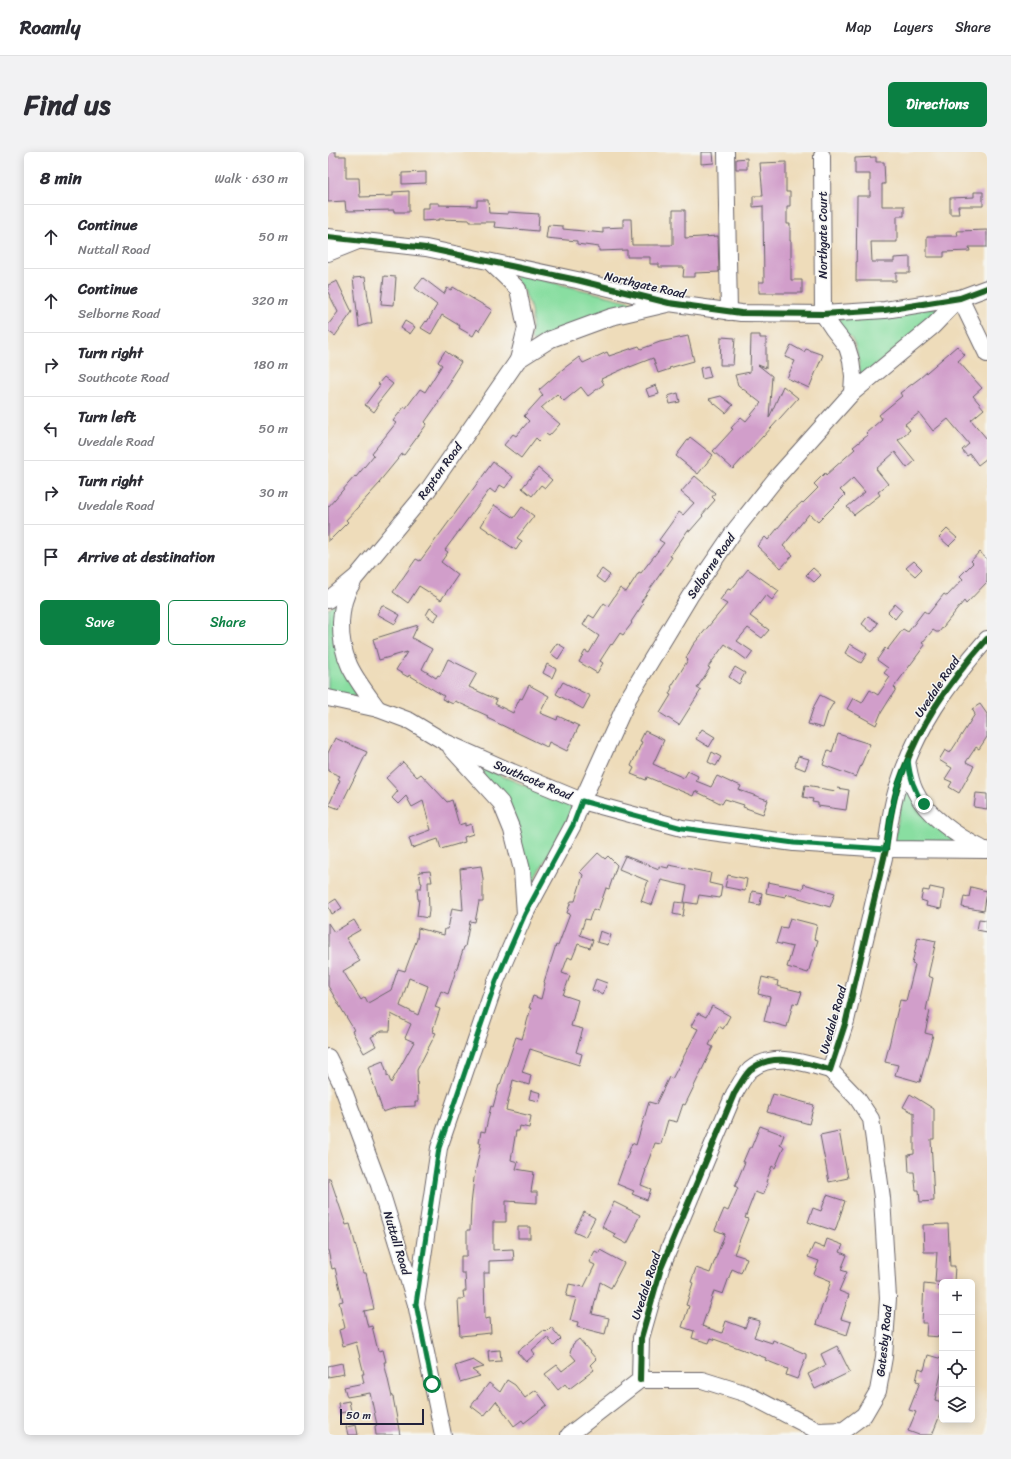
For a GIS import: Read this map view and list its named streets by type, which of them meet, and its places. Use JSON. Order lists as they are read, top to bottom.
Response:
{
  "streets": {
    "street": [
      "Northgate Court",
      "Northgate Road",
      "Repton Road",
      "Selborne Road",
      "Uvedale Road",
      "Southcote Road",
      "Nuttall Road",
      "Gatesby Road"
    ]
  },
  "crossings": [
    ["Northgate Court", "Northgate Road"],
    ["Northgate Road", "Repton Road"],
    ["Northgate Road", "Selborne Road"],
    ["Repton Road", "Southcote Road"],
    ["Selborne Road", "Southcote Road"],
    ["Selborne Road", "Nuttall Road"],
    ["Uvedale Road", "Southcote Road"],
    ["Uvedale Road", "Gatesby Road"]
  ],
  "scale_bar": "50 m",
  "page": {
    "header": "Roamly",
    "nav": ["Map", "Layers", "Share"],
    "title": "Find us",
    "buttons": [
      "Directions",
      ["Save", "Share"]
    ],
    "heading": ["8 min", "Walk · 630 m"],
    "list": [
      ["Continue", "Nuttall Road", "50 m"],
      ["Continue", "Selborne Road", "320 m"],
      ["Turn right", "Southcote Road", "180 m"],
      ["Turn left", "Uvedale Road", "50 m"],
      ["Turn right", "Uvedale Road", "30 m"],
      "Arrive at destination"
    ],
    "map_buttons": ["+", "−"],
    "scale": "50 m"
  }
}
